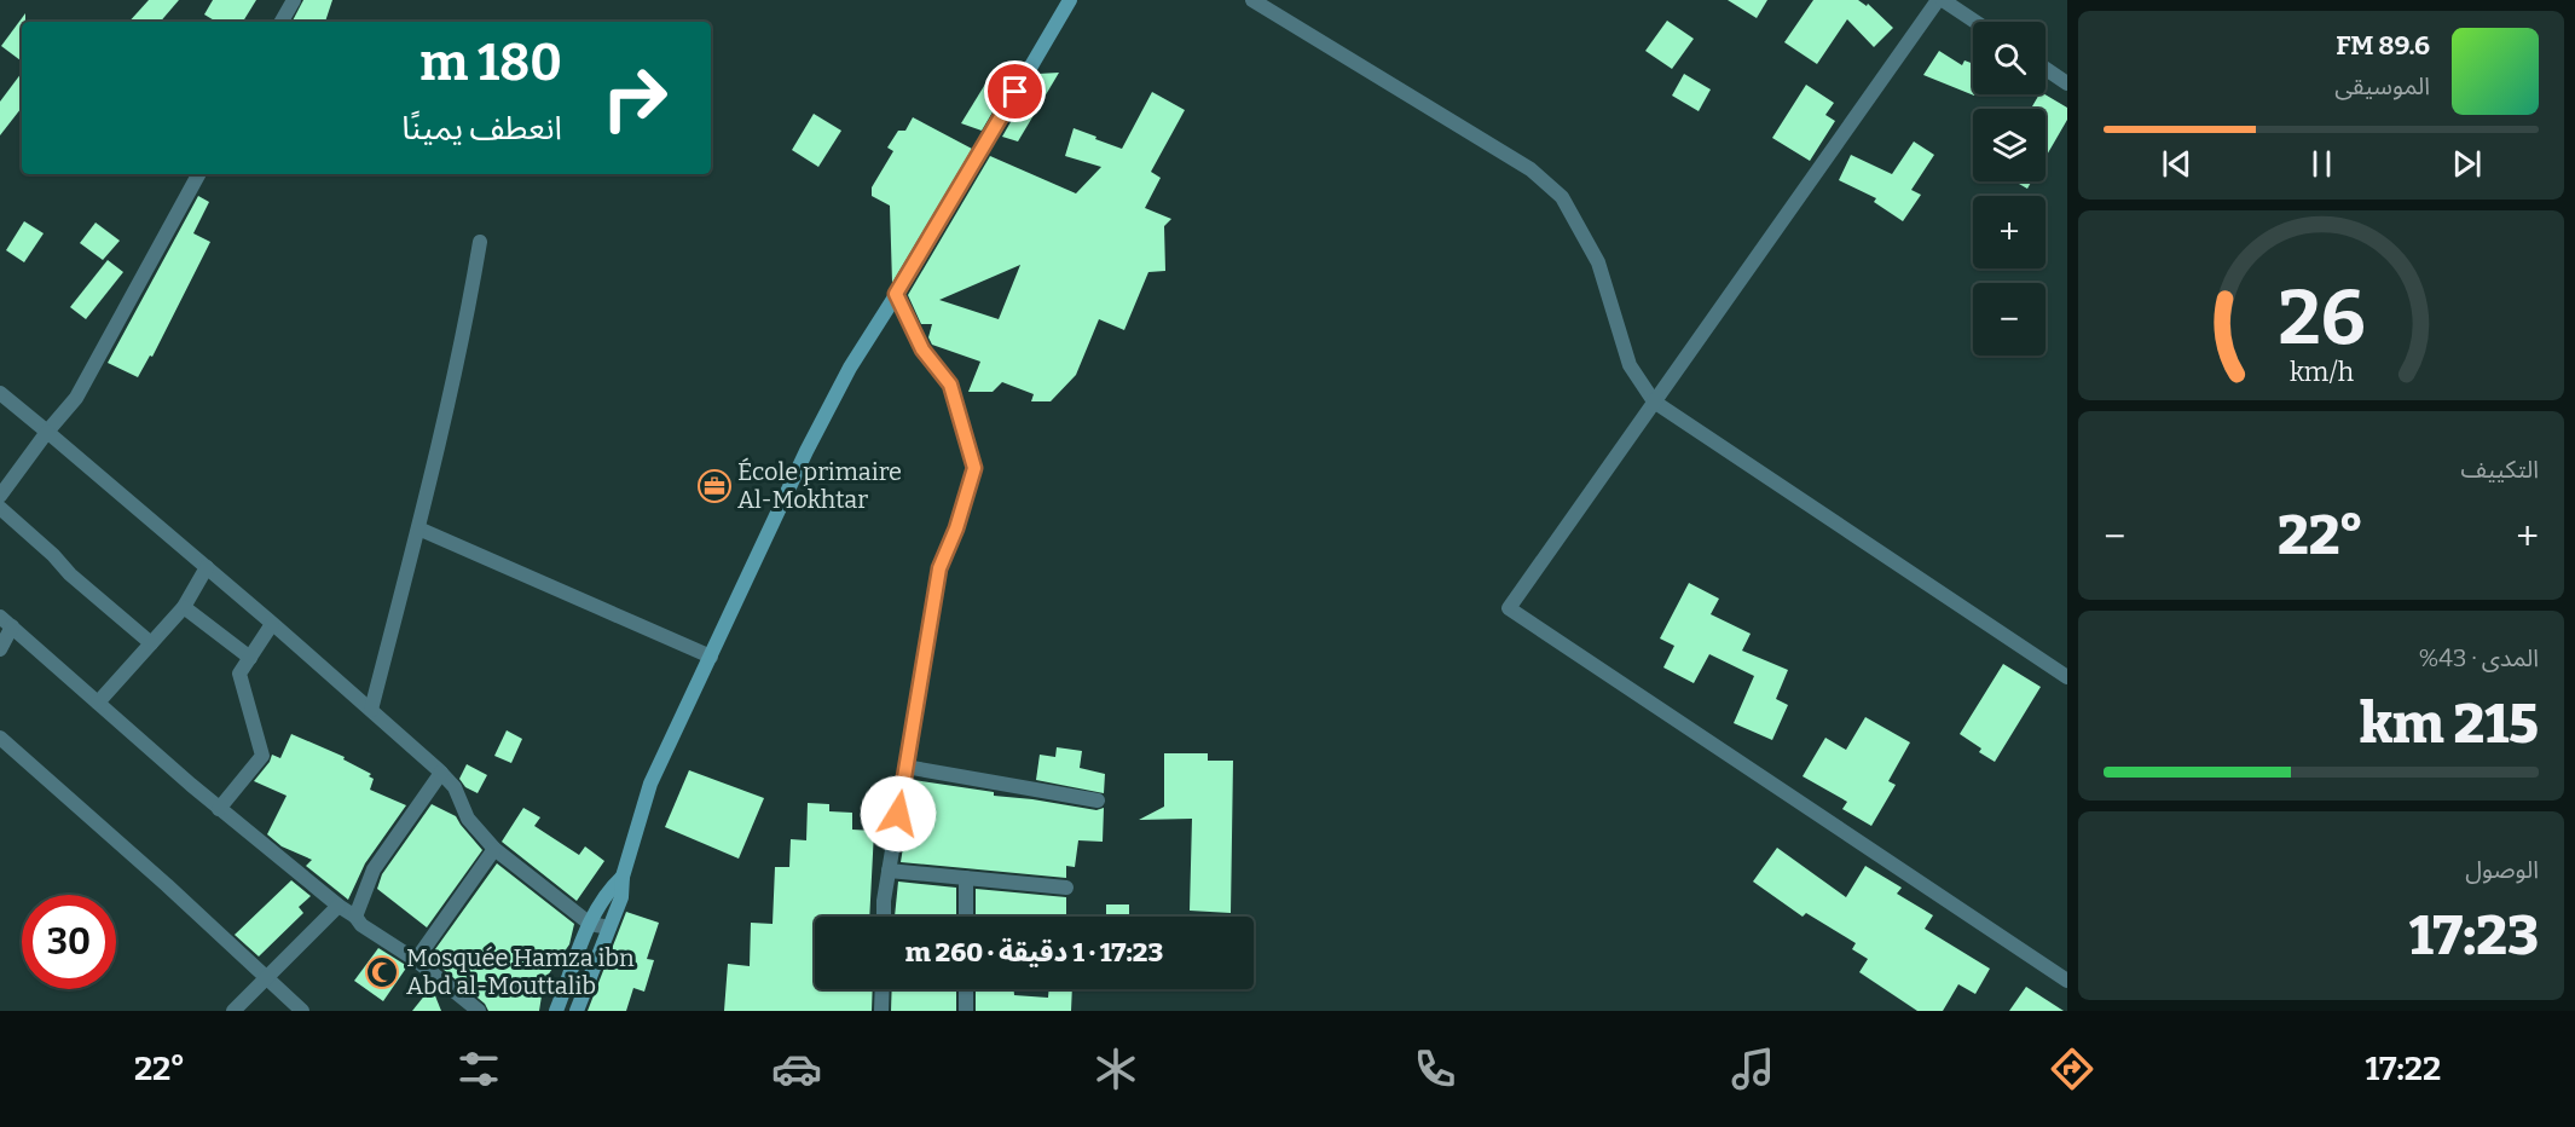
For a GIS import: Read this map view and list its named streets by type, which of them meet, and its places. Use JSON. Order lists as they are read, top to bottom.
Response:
{
  "places": {
    "office": ["École primaire Al-Mokhtar"],
    "mosque": ["Mosquée Hamza ibn Abd al-Mouttalib"]
  },
  "page": {
    "map_buttons": ["+", "−"],
    "turn": ["180 m", "انعطف يمينًا"],
    "song": ["89.6 FM", "الموسيقى"],
    "tile": [
      "التكييف",
      ["المدى · 43%", "215 km"],
      ["الوصول", "17:23"]
    ],
    "heat": ["−", "22°", "+"],
    "limit": "30",
    "trip": "17:23 · 1 دقيقة · 260 m",
    "tabs": ["17:22", "22°"],
    "gauge": ["26", "km/h"]
  }
}
